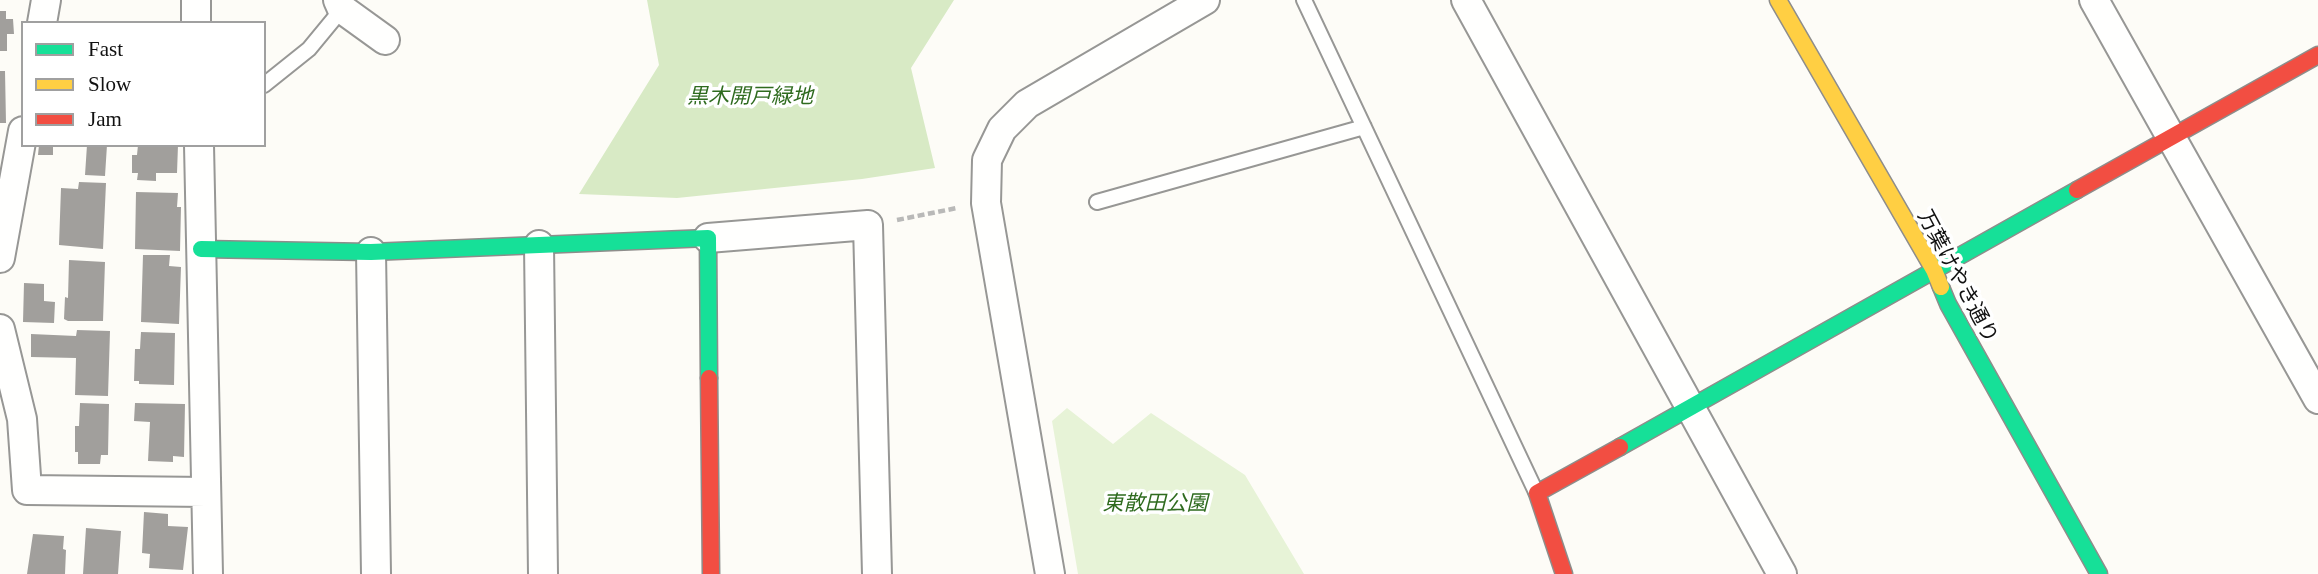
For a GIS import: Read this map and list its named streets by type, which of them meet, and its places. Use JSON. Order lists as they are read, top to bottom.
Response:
{
  "streets": {
    "street": ["万葉けやき通り"]
  },
  "parks": ["黒木開戸緑地", "東散田公園"],
  "legend": ["Fast", "Slow", "Jam"]
}
